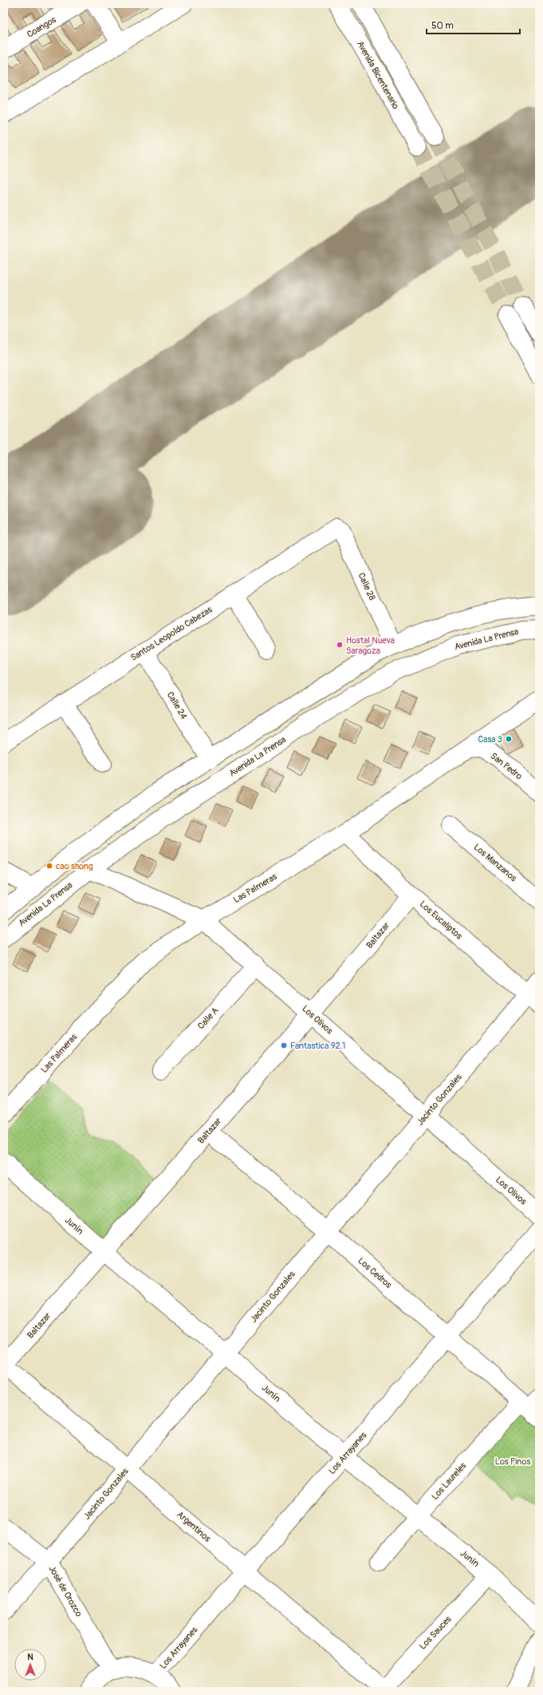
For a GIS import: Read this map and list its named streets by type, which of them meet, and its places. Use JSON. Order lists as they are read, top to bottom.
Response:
{
  "streets": {
    "street": [
      "Coangos",
      "Avenida Bicentenario",
      "Calle 28",
      "Santos Leopoldo Cabezas",
      "Avenida La Prensa",
      "Calle 24",
      "San Pedro",
      "Los Manzanos",
      "Las Palmeras",
      "Los Eucaliptos",
      "Baltazar",
      "Calle A",
      "Los Olivos",
      "Jacinto Gonzales",
      "Junín",
      "Los Cedros",
      "Los Arrayanes",
      "Los Laureles",
      "Argentinos",
      "José de Orozco",
      "Los Sauces"
    ]
  },
  "crossings": [
    ["Calle 28", "Santos Leopoldo Cabezas"],
    ["Santos Leopoldo Cabezas", "Calle 24"],
    ["Avenida La Prensa", "Los Olivos"],
    ["San Pedro", "Las Palmeras"],
    ["Las Palmeras", "Los Eucaliptos"],
    ["Las Palmeras", "Los Olivos"],
    ["Los Eucaliptos", "Baltazar"],
    ["Los Eucaliptos", "Jacinto Gonzales"],
    ["Baltazar", "Los Olivos"],
    ["Baltazar", "Junín"],
    ["Baltazar", "Los Cedros"],
    ["Baltazar", "Argentinos"],
    ["Calle A", "Los Olivos"],
    ["Los Olivos", "Jacinto Gonzales"],
    ["Jacinto Gonzales", "Junín"],
    ["Jacinto Gonzales", "Los Cedros"],
    ["Jacinto Gonzales", "Argentinos"],
    ["Jacinto Gonzales", "José de Orozco"],
    ["Junín", "Los Arrayanes"],
    ["Junín", "Los Laureles"],
    ["Junín", "Los Sauces"],
    ["Los Cedros", "Los Arrayanes"],
    ["Los Cedros", "Los Laureles"],
    ["Los Arrayanes", "Argentinos"],
    ["Argentinos", "Los Sauces"]
  ],
  "parks": ["Los Pinos"],
  "places": [
    "Hostal Nueva Saragoza",
    "Casa 3",
    "cao shong",
    "Fantastica 92.1"
  ],
  "scale_bar": "50 m",
  "north": "top"
}
